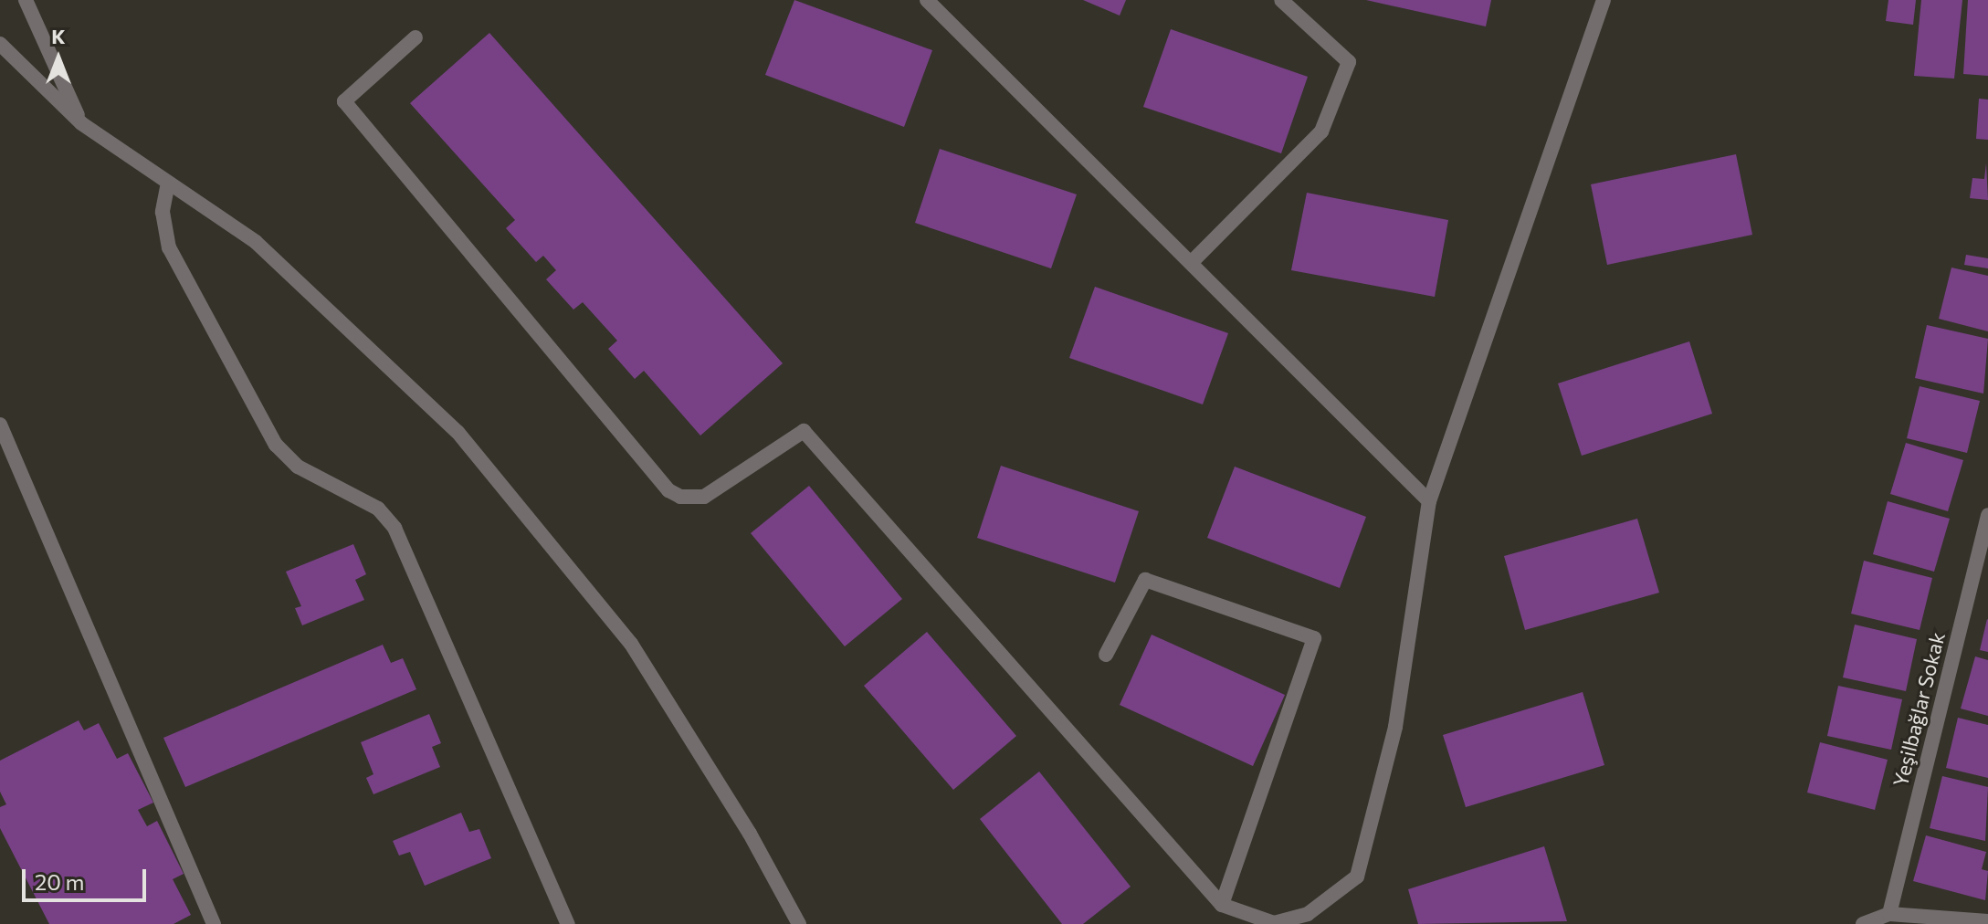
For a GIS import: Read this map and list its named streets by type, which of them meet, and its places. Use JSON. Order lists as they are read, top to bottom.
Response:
{
  "streets": {
    "street": ["Yeşilbağlar Sokak"]
  },
  "scale_bar": "20 m",
  "north": "top"
}
